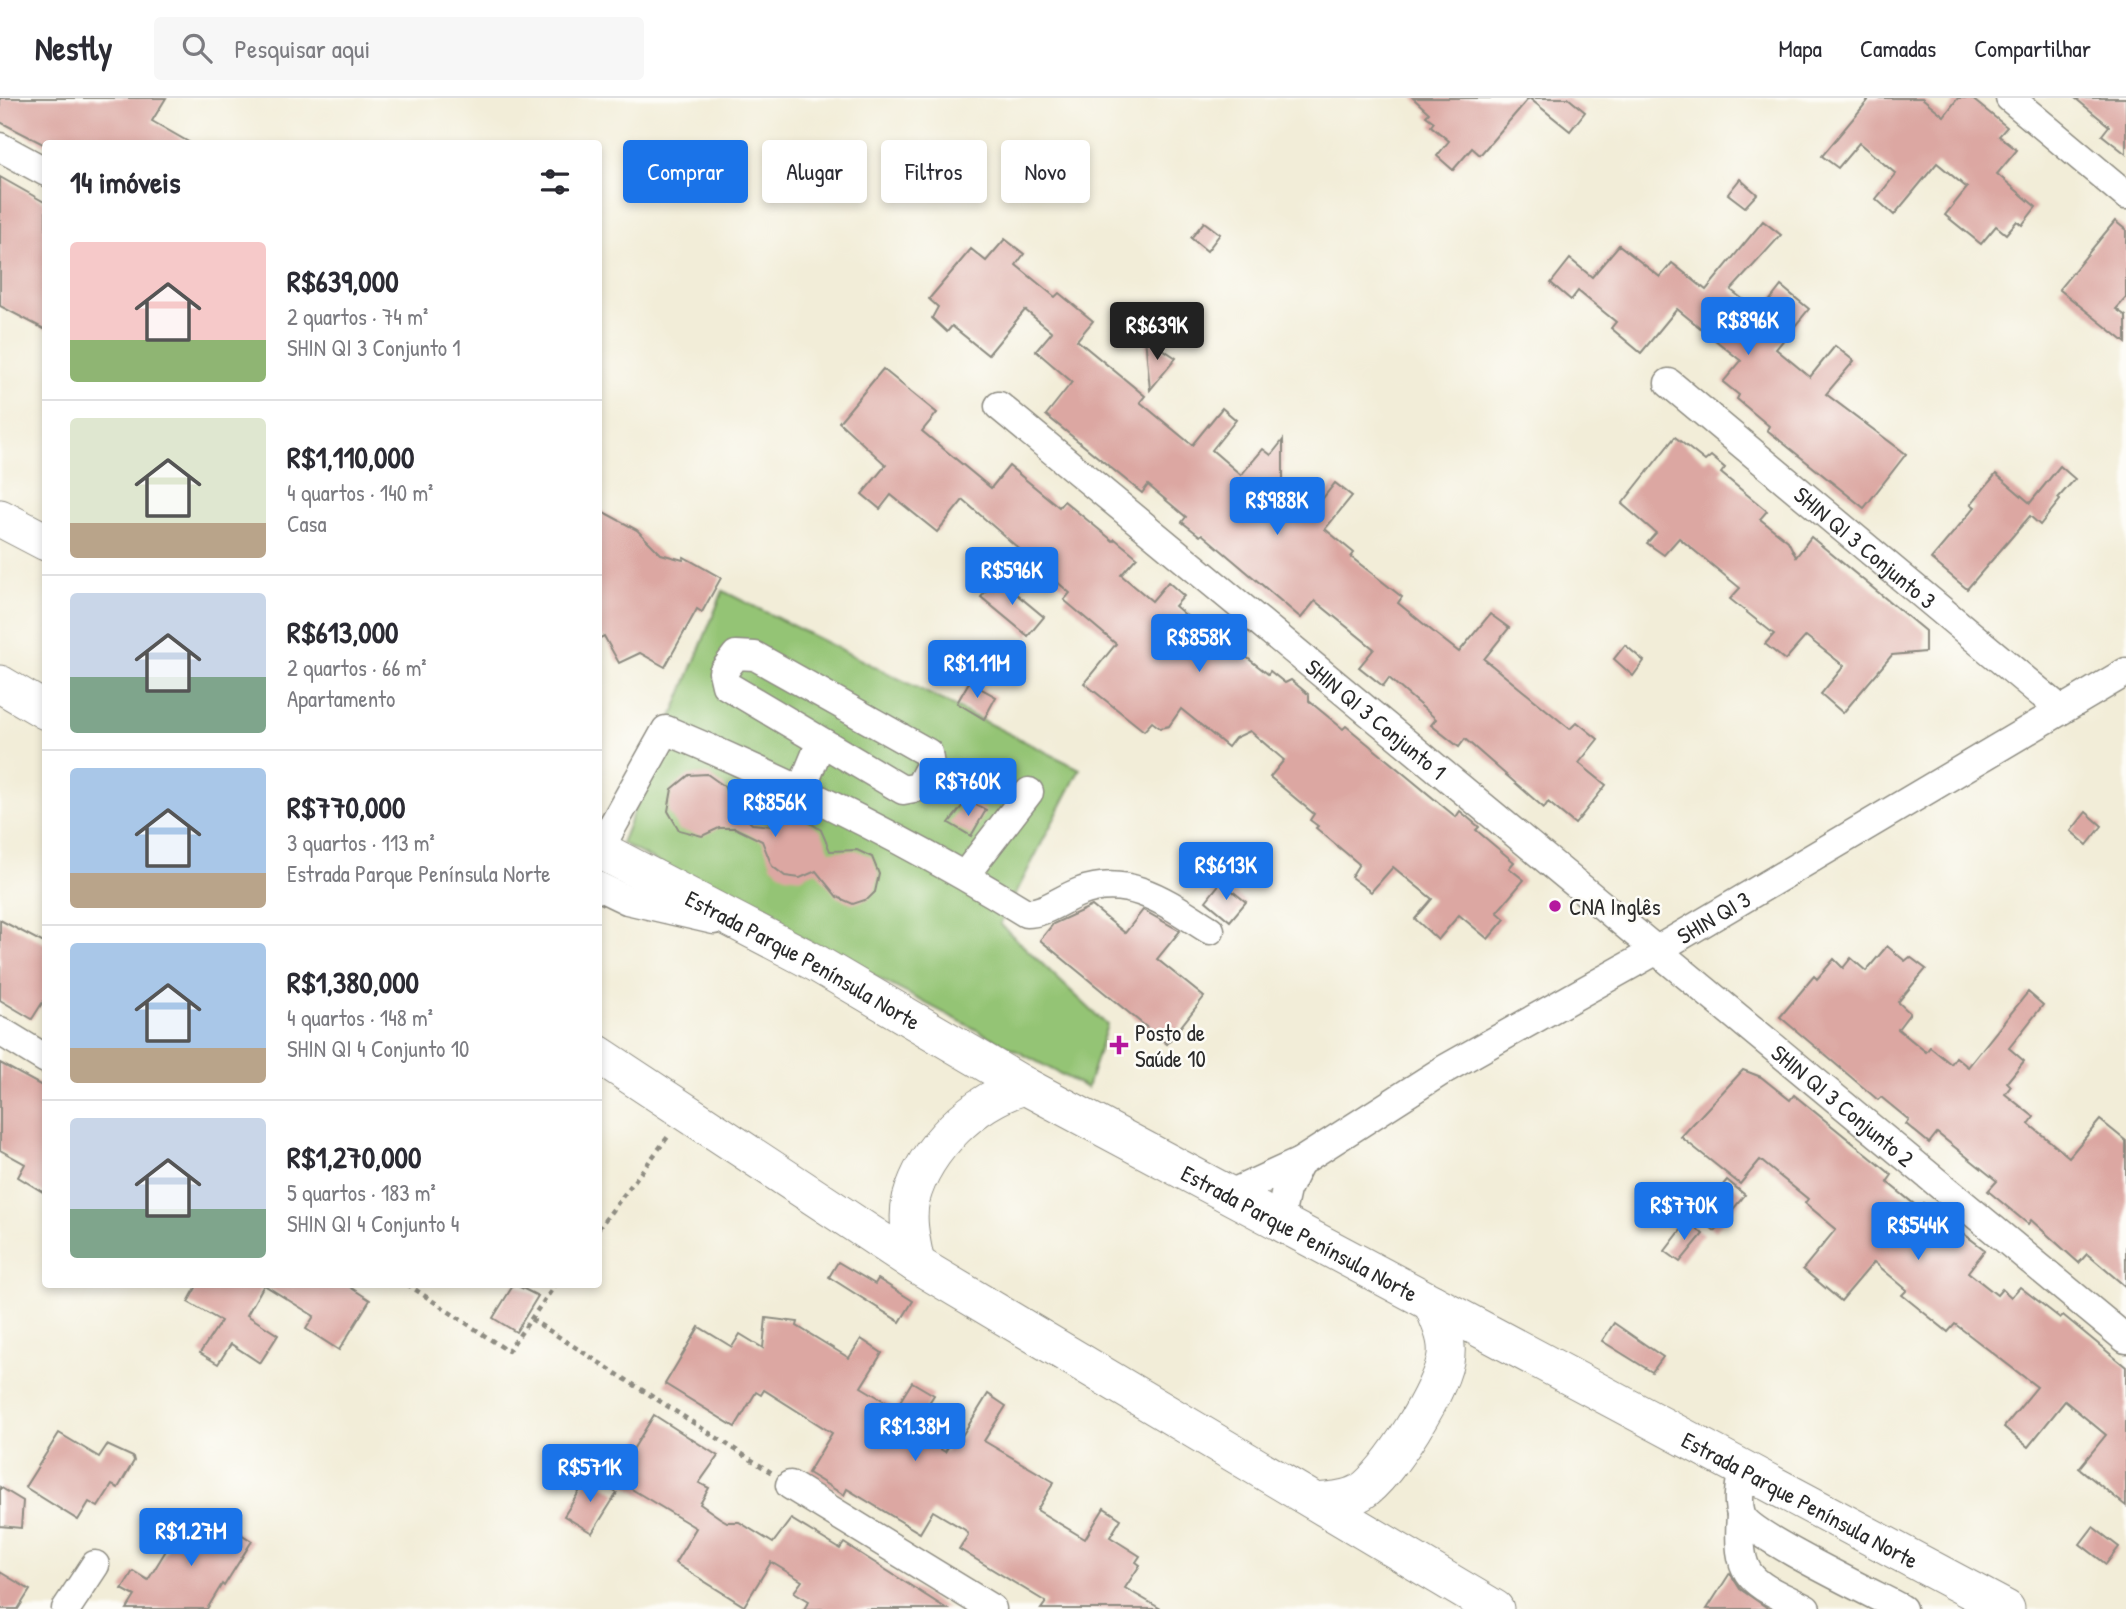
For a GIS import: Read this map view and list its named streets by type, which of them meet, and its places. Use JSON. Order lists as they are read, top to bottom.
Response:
{
  "streets": {
    "main road": ["Estrada Parque Península Norte"],
    "street": [
      "SHIN QI 3 Conjunto 3",
      "SHIN QI 3 Conjunto 1",
      "SHIN QI 3",
      "SHIN QI 3 Conjunto 2"
    ]
  },
  "crossings": [
    ["SHIN QI 3 Conjunto 3", "SHIN QI 3"],
    ["SHIN QI 3 Conjunto 1", "SHIN QI 3"],
    ["SHIN QI 3 Conjunto 1", "SHIN QI 3 Conjunto 2"],
    ["SHIN QI 3", "Estrada Parque Península Norte"],
    ["SHIN QI 3", "SHIN QI 3 Conjunto 2"]
  ],
  "places": {
    "other": ["CNA Inglês"],
    "health": ["Posto de Saúde 10"]
  },
  "page": {
    "header": "Nestly",
    "search": "Pesquisar aqui",
    "nav": ["Mapa", "Camadas", "Compartilhar"],
    "chip": [
      "Comprar",
      "Alugar",
      "Filtros",
      "Novo"
    ],
    "heading": "14 imóveis",
    "list": [
      {
        "name": "R$639,000",
        "note": "2 quartos · 74 m² · SHIN QI 3 Conjunto 1"
      },
      {
        "name": "R$1,110,000",
        "note": "4 quartos · 140 m² · Casa"
      },
      {
        "name": "R$613,000",
        "note": "2 quartos · 66 m² · Apartamento"
      },
      {
        "name": "R$770,000",
        "note": "3 quartos · 113 m² · Estrada Parque Península Norte"
      },
      {
        "name": "R$1,380,000",
        "note": "4 quartos · 148 m² · SHIN QI 4 Conjunto 10"
      },
      {
        "name": "R$1,270,000",
        "note": "5 quartos · 183 m² · SHIN QI 4 Conjunto 4"
      }
    ],
    "price": [
      "R$896K",
      "R$639K",
      "R$988K",
      "R$596K",
      "R$858K",
      "R$1.11M",
      "R$760K",
      "R$856K",
      "R$613K",
      "R$770K",
      "R$544K",
      "R$1.38M",
      "R$571K",
      "R$1.27M"
    ]
  }
}
